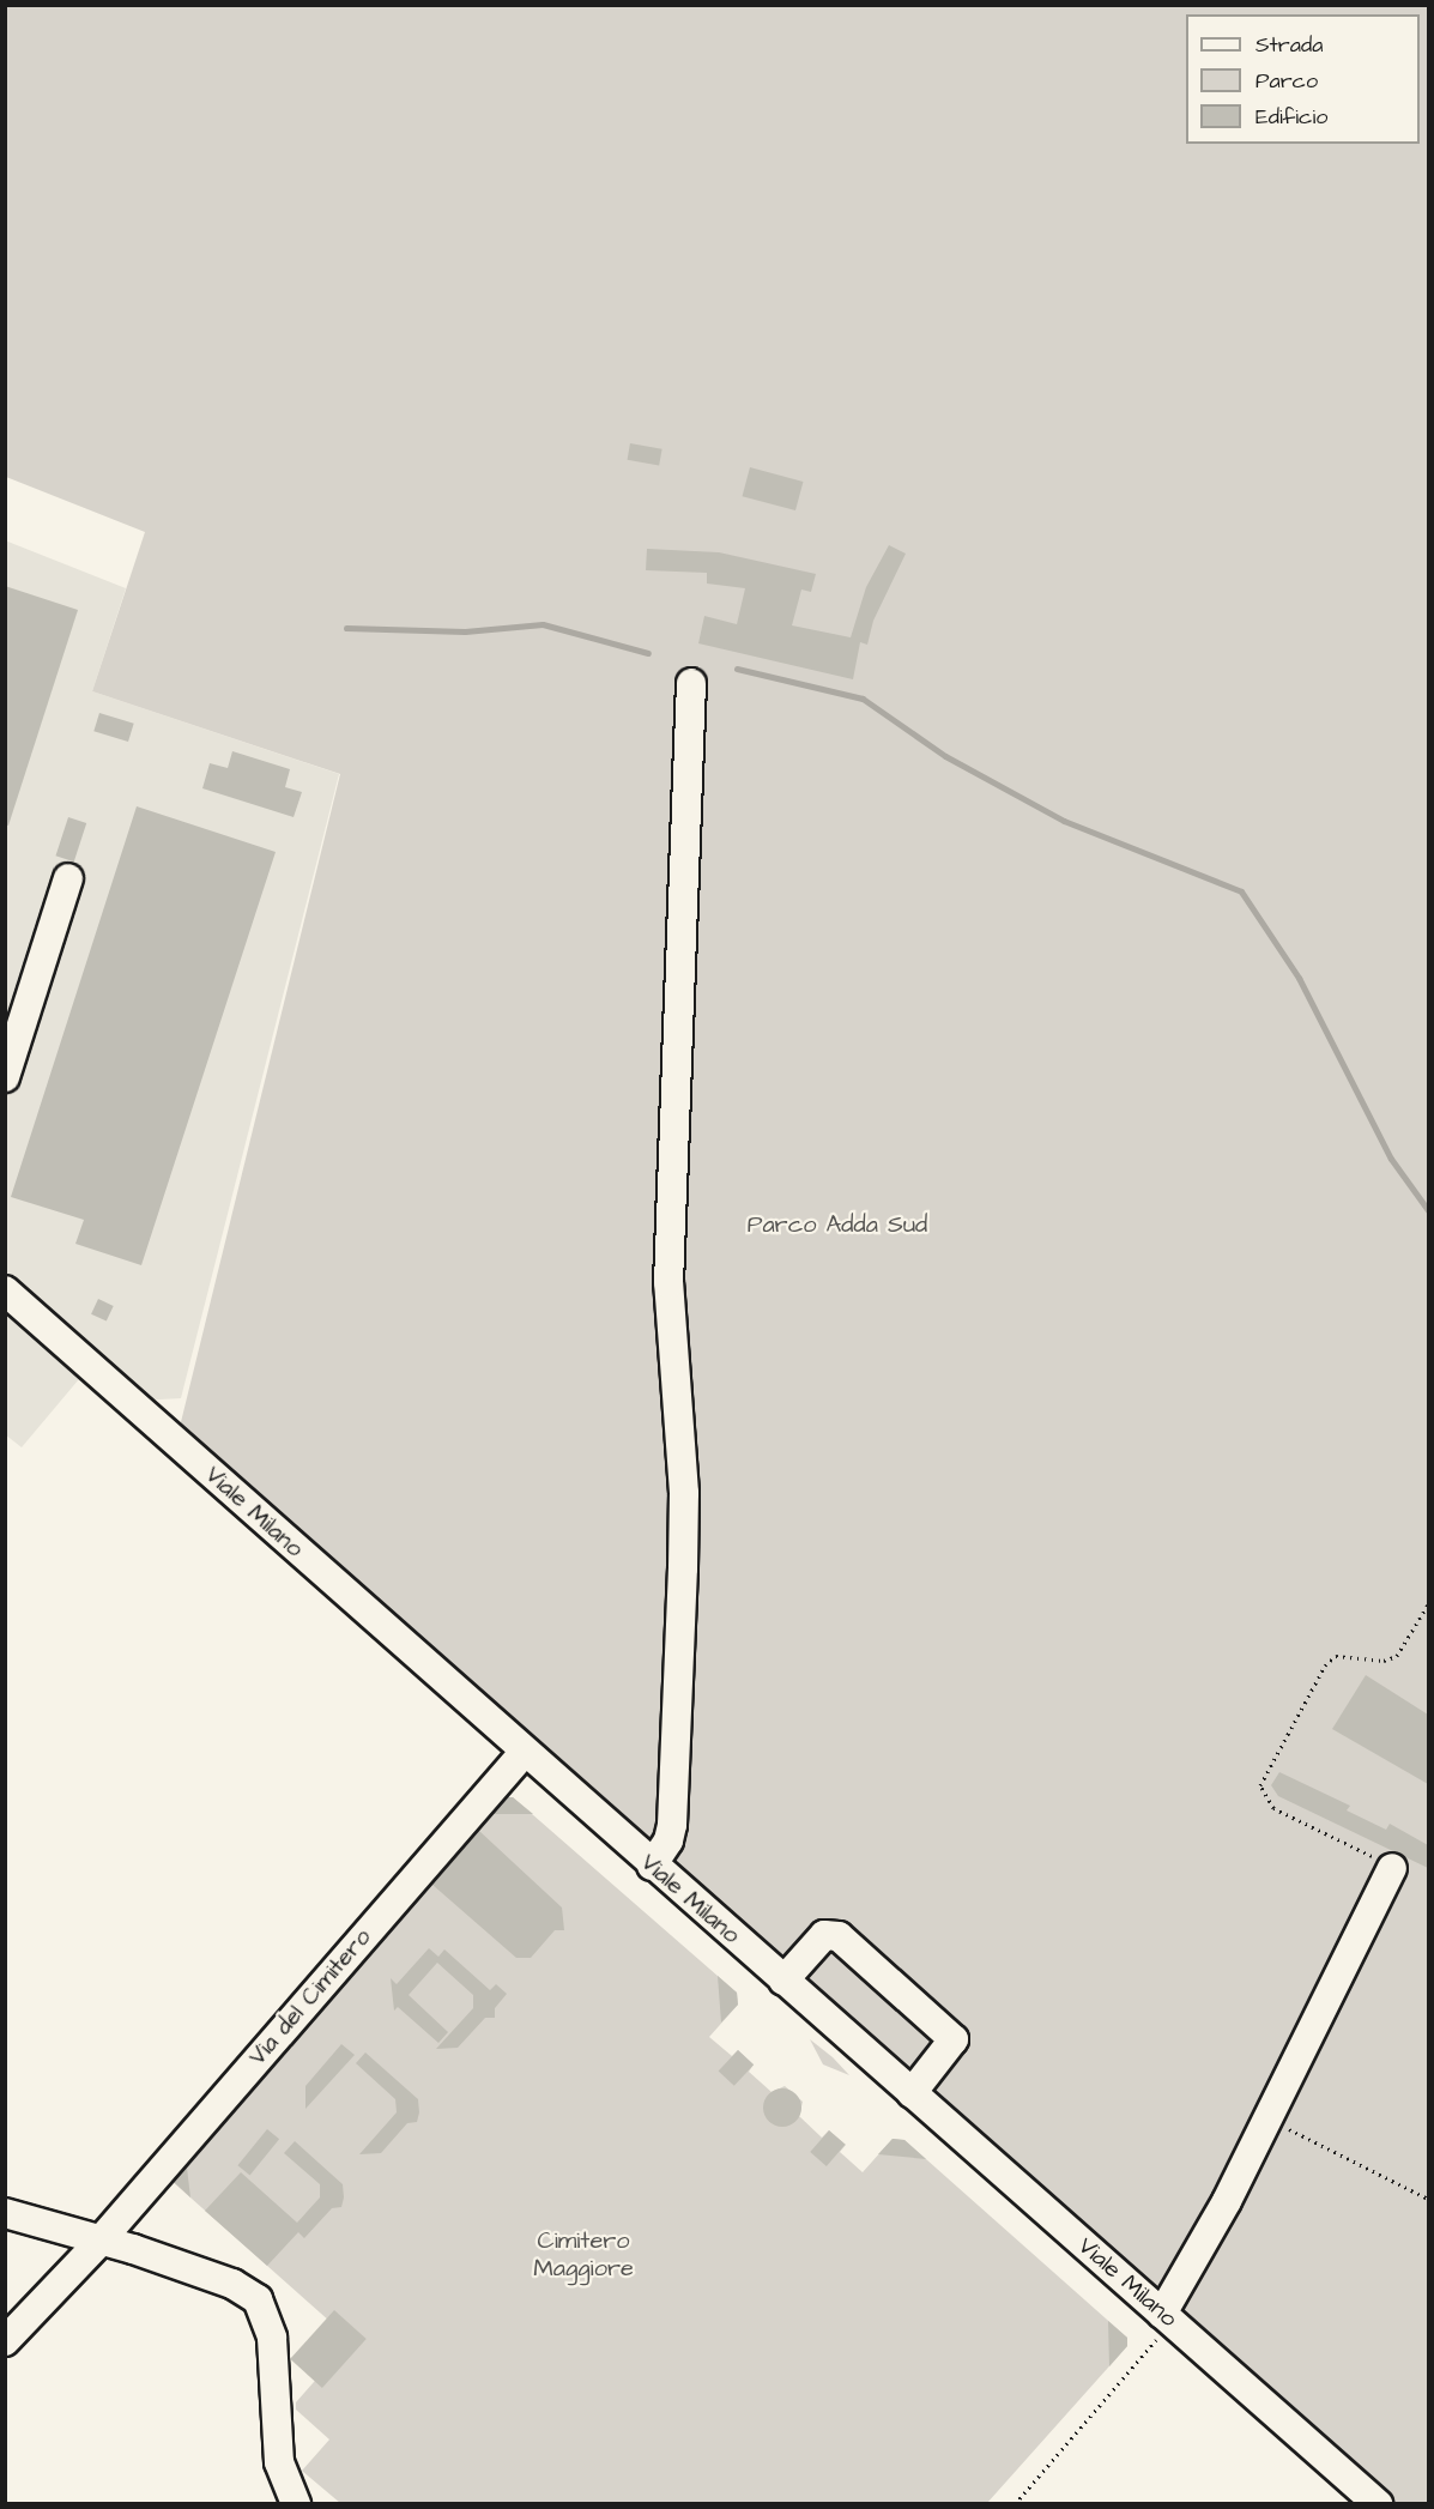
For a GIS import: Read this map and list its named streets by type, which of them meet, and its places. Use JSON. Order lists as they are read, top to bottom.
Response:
{
  "streets": {
    "street": ["Viale Milano", "Via del Cimitero"]
  },
  "crossings": [
    ["Viale Milano", "Via del Cimitero"]
  ],
  "parks": ["Parco Adda Sud", "Cimitero Maggiore"],
  "legend": ["Strada", "Parco", "Edificio"]
}
